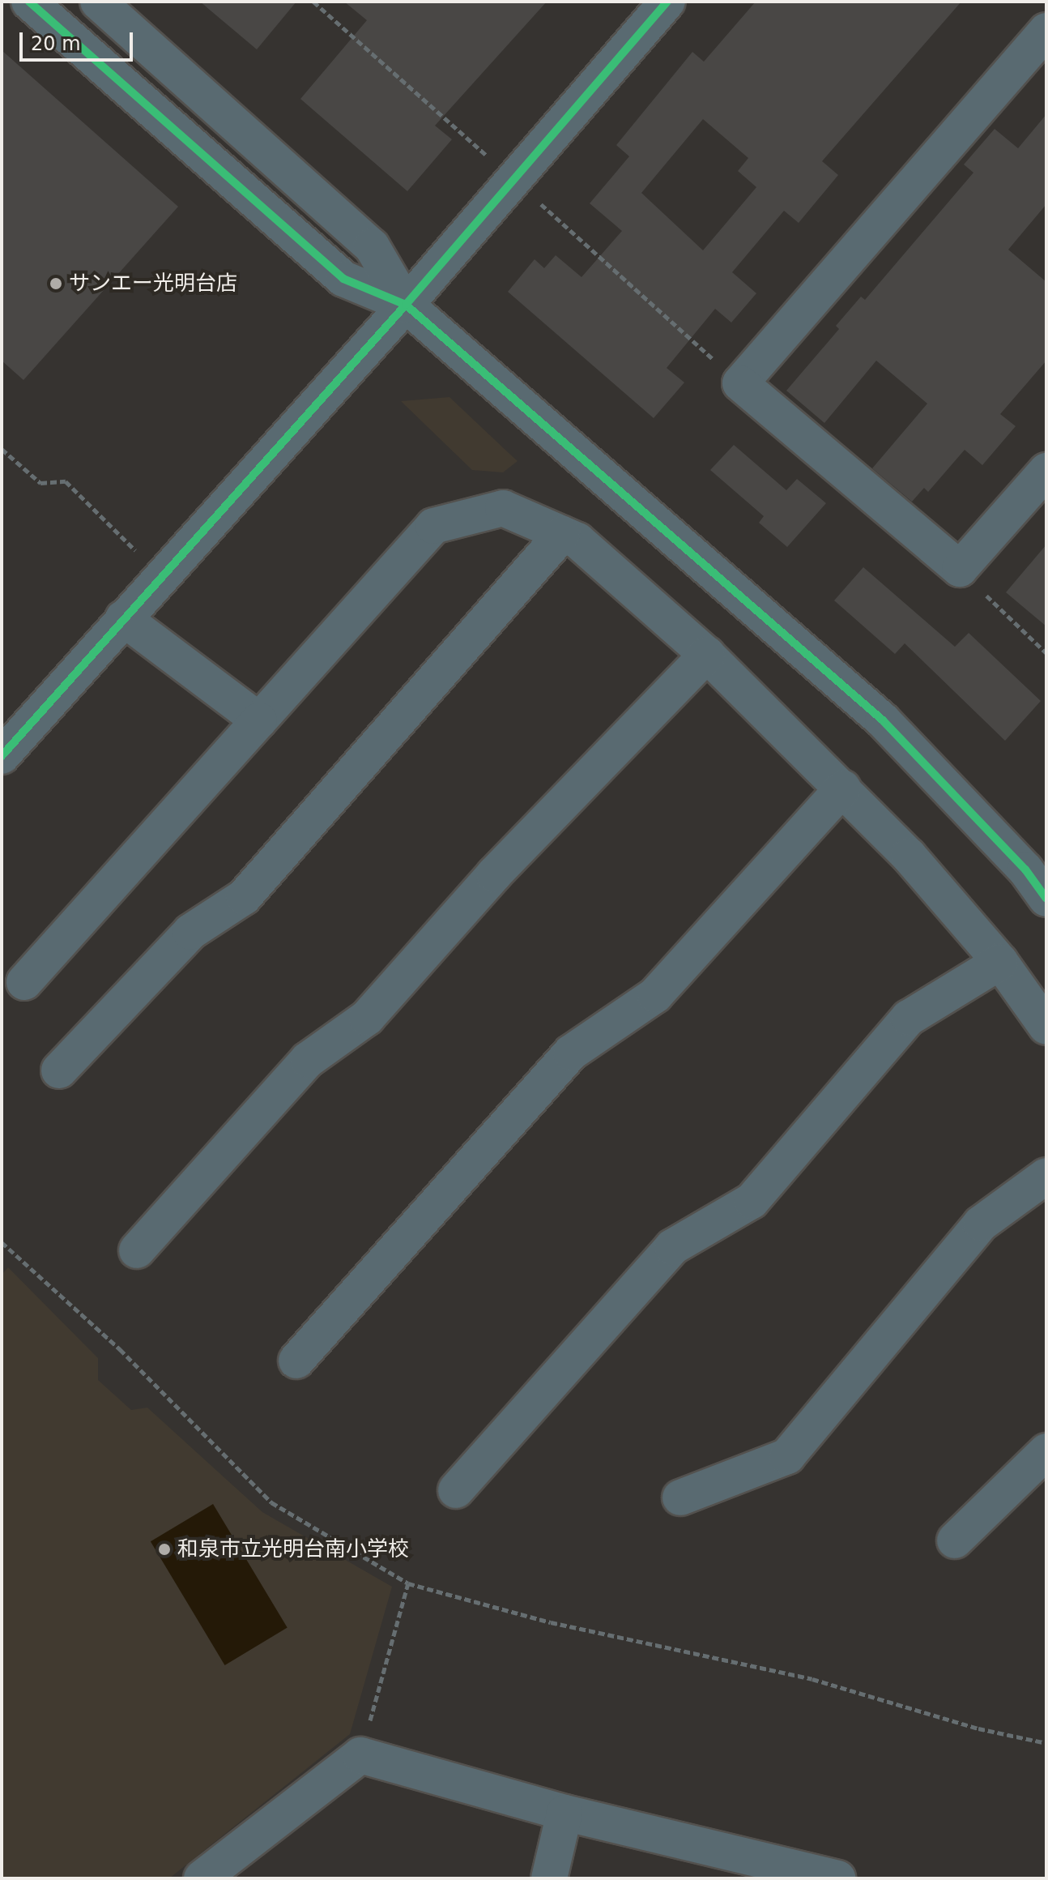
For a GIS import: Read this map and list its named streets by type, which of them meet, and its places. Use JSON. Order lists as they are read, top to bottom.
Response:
{
  "places": ["サンエー光明台店", "和泉市立光明台南小学校"],
  "scale_bar": "20 m"
}
